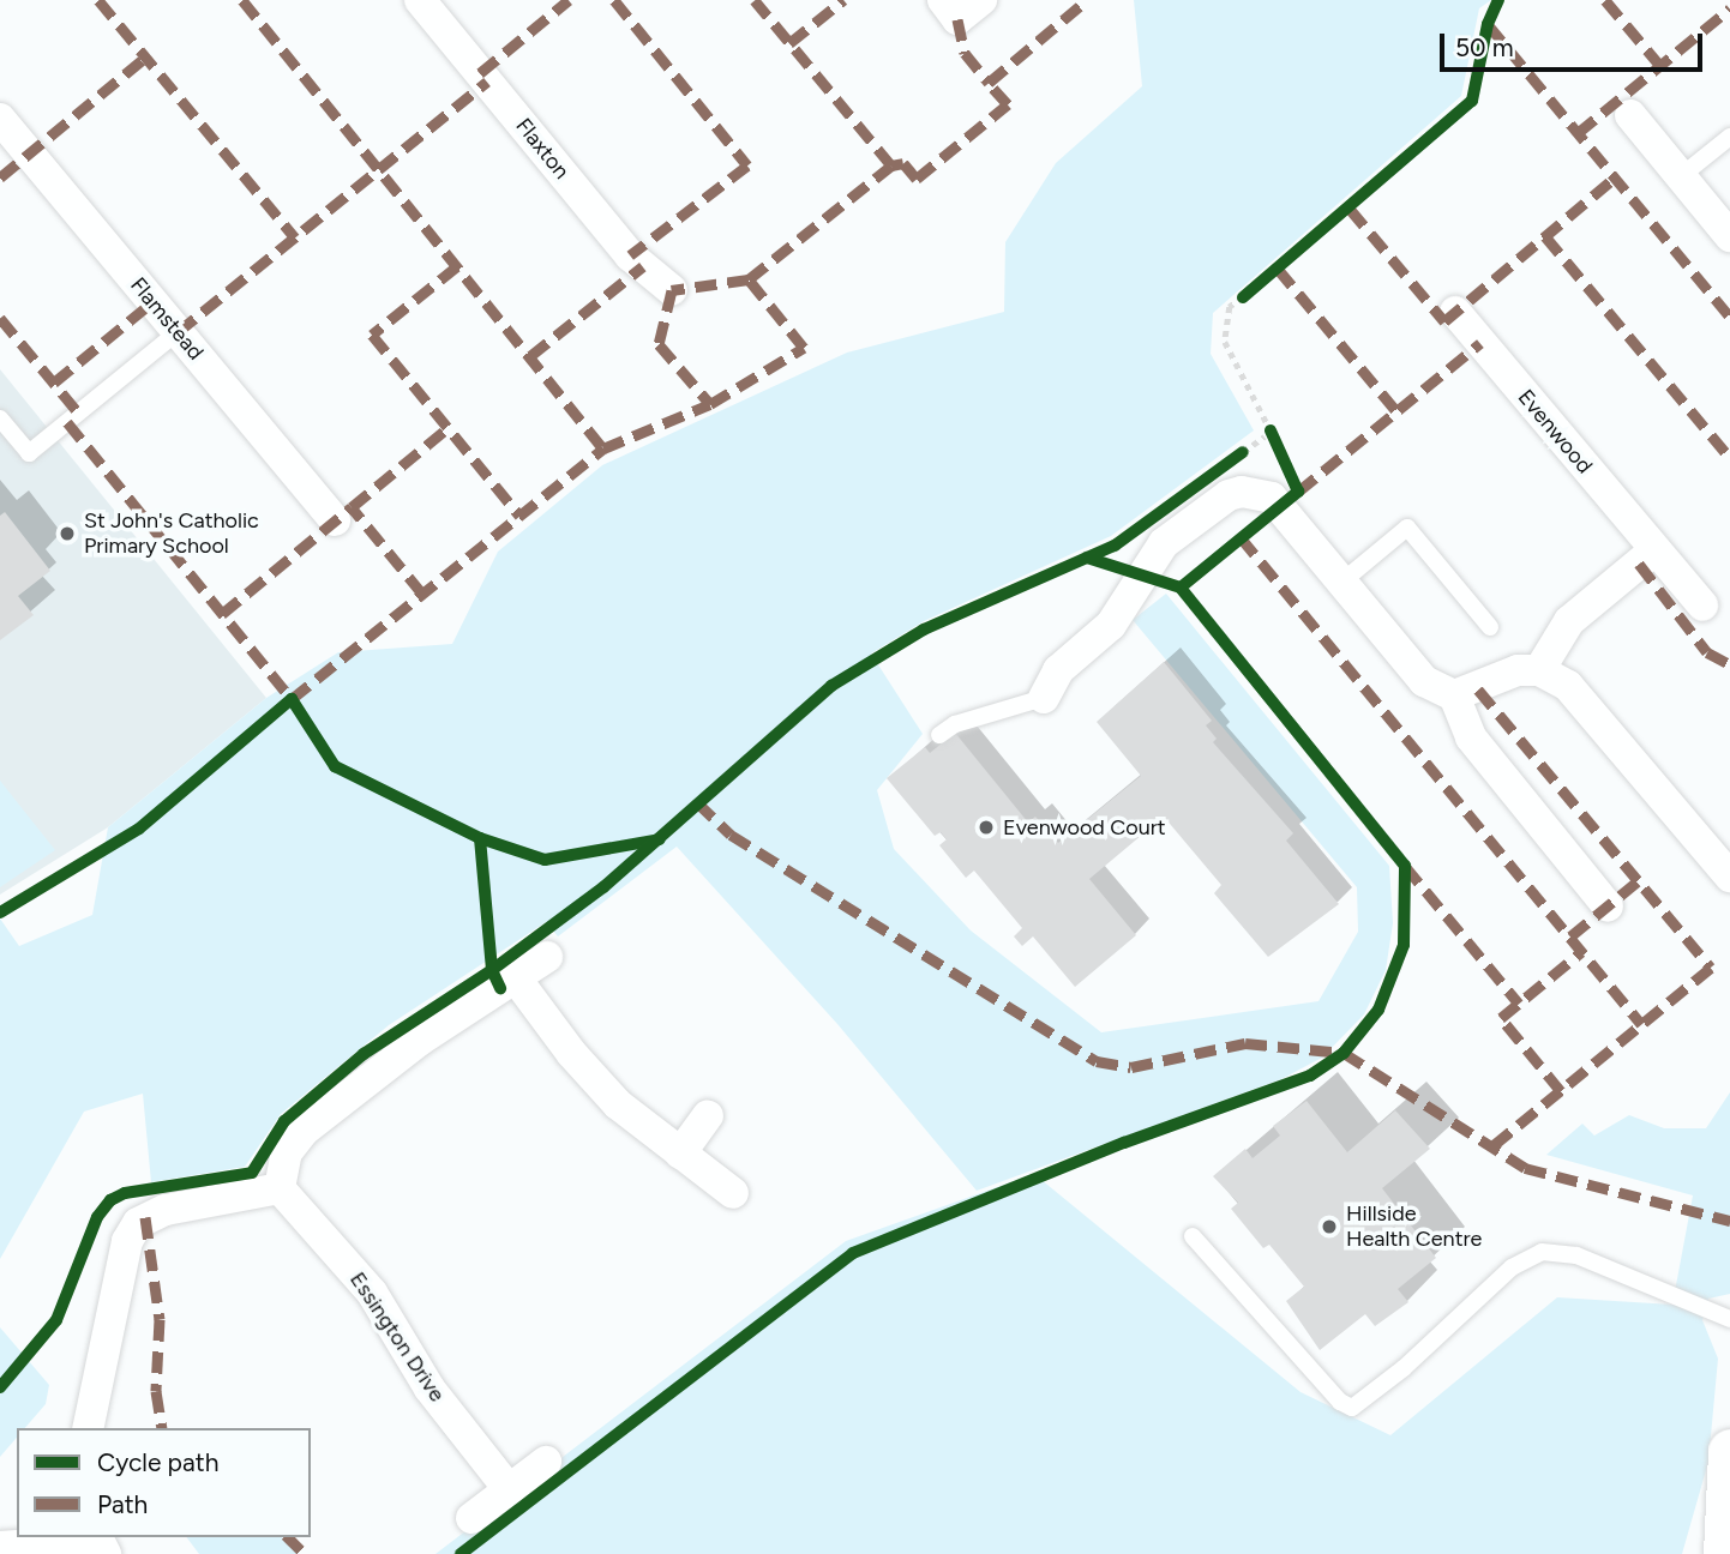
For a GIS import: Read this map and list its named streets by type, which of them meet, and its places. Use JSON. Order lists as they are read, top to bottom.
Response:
{
  "streets": {
    "street": [
      "Flaxton",
      "Flamstead",
      "Evenwood",
      "Essington Drive"
    ]
  },
  "places": ["St John's Catholic Primary School", "Evenwood Court", "Hillside Health Centre"],
  "legend": ["Cycle path", "Path"],
  "scale_bar": "50 m"
}
